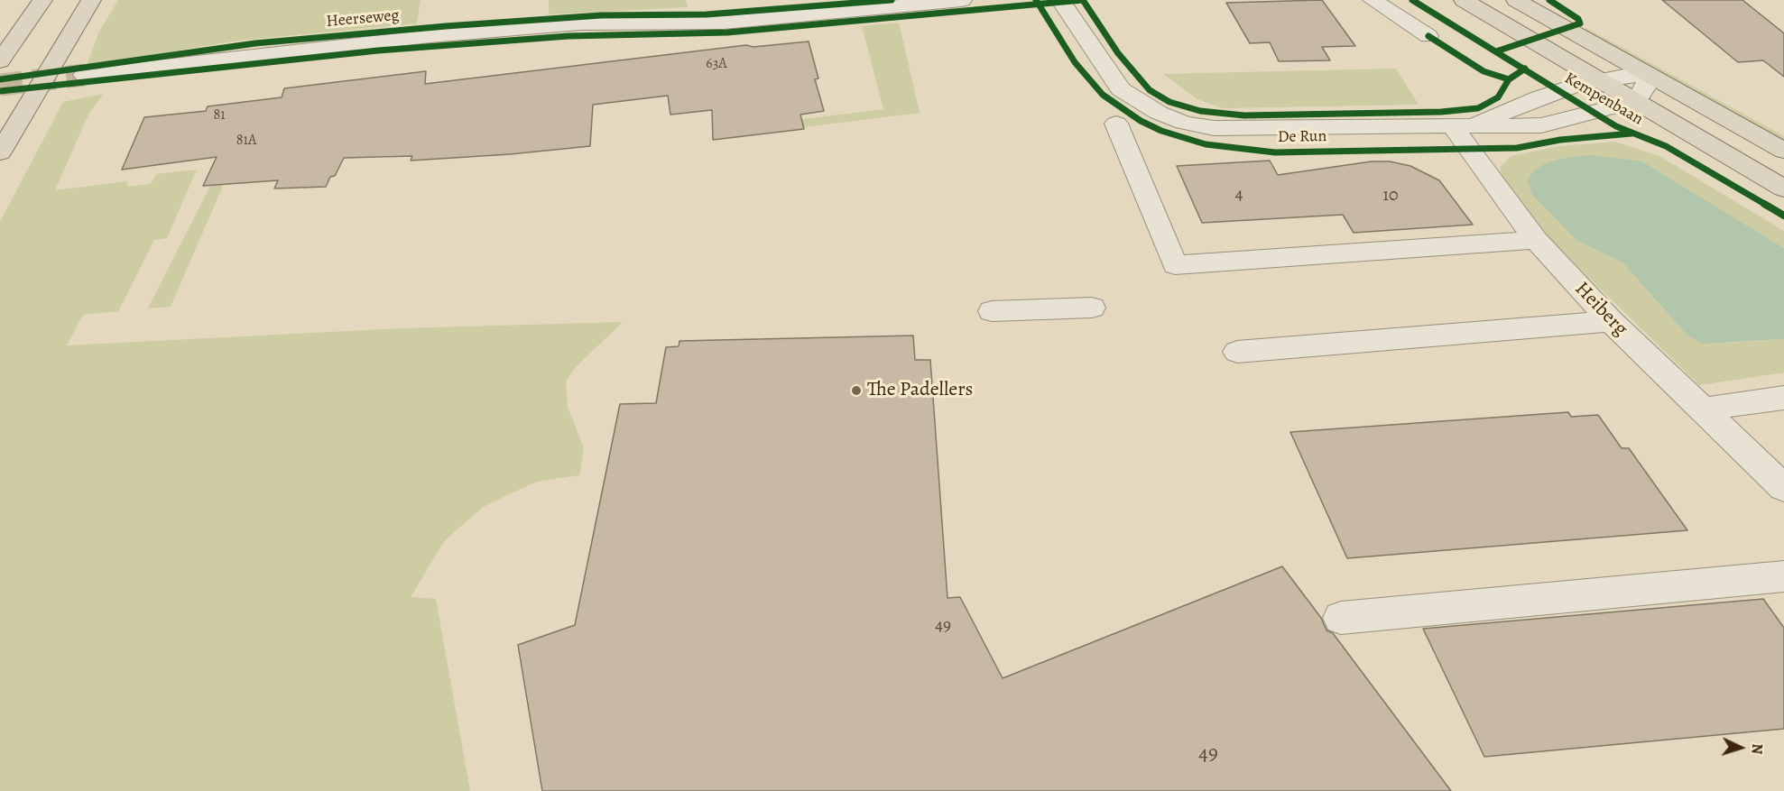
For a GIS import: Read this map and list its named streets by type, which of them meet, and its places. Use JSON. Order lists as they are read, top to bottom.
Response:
{
  "streets": {
    "main road": ["Kempenbaan"],
    "street": ["Heerseweg", "De Run", "Heiberg"]
  },
  "crossings": [
    ["Kempenbaan", "De Run"],
    ["De Run", "Heiberg"]
  ],
  "places": ["The Padellers"],
  "house_numbers": [
    "63A",
    "81",
    "81A",
    "4",
    "10",
    "49",
    "49"
  ],
  "north": "right"
}
